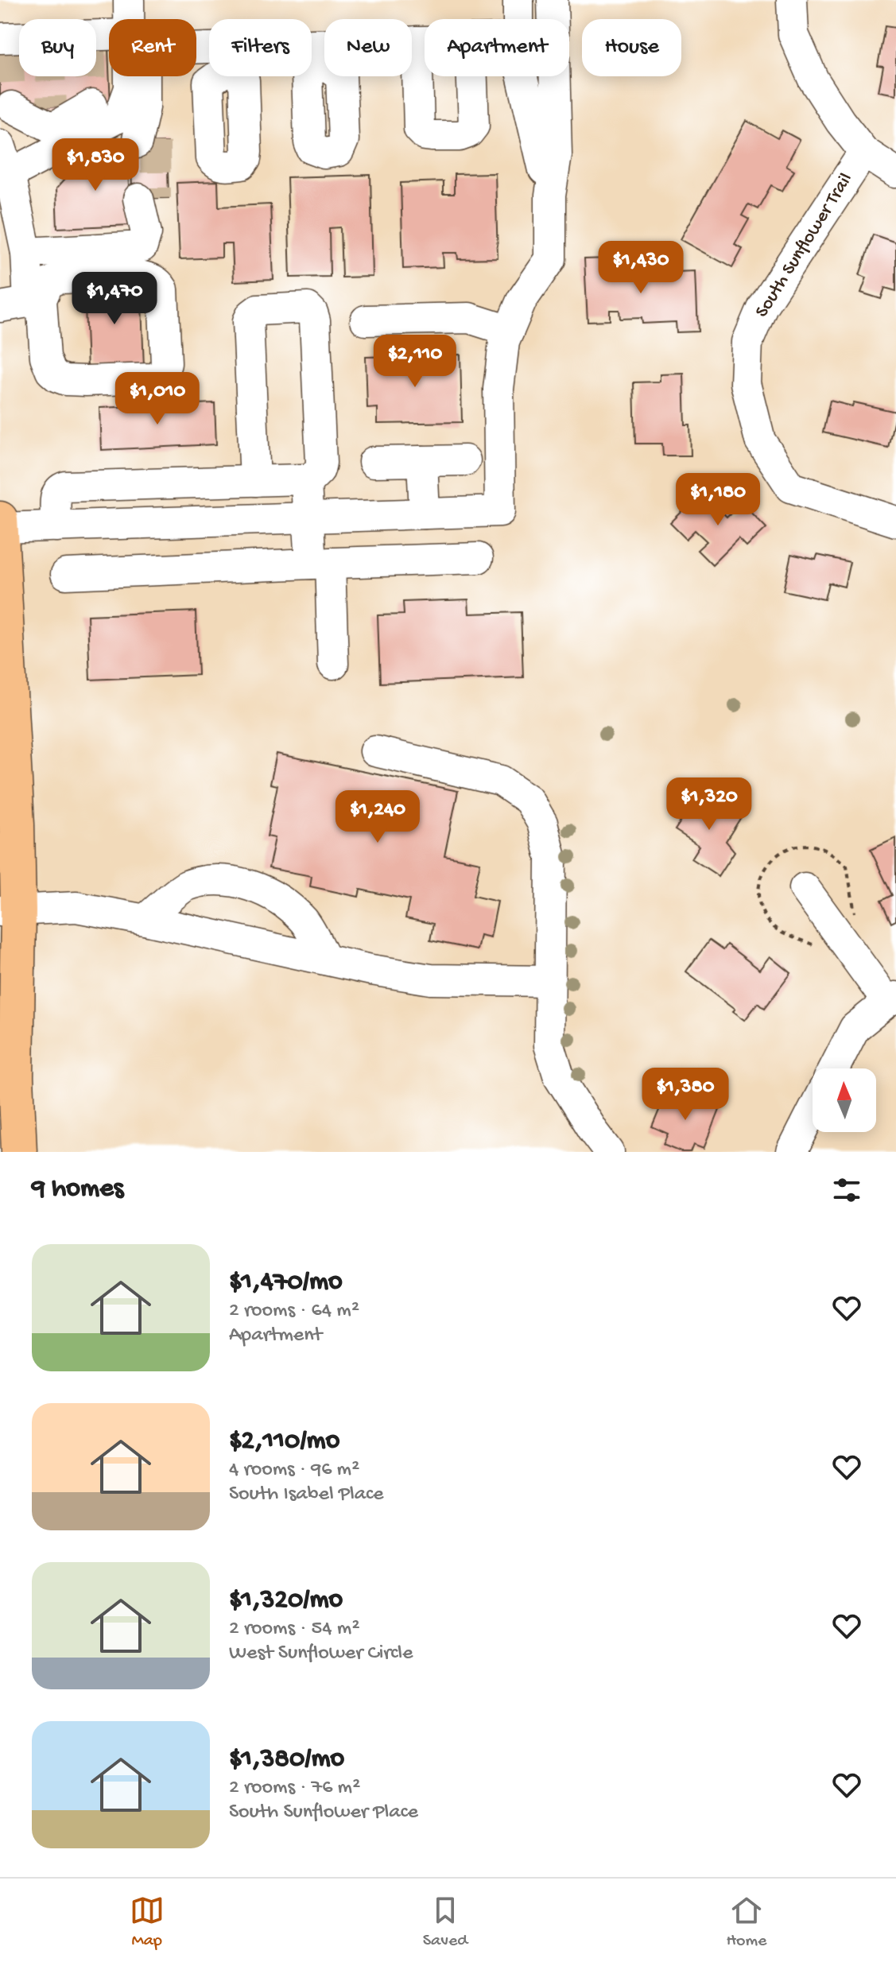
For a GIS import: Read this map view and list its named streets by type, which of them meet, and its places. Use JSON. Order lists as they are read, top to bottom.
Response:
{
  "streets": {
    "street": ["South Sunflower Trail"]
  },
  "north": "top",
  "page": {
    "chip": [
      "Buy",
      "Rent",
      "Filters",
      "New",
      "Apartment",
      "House"
    ],
    "price": [
      "$1,830",
      "$1,430",
      "$1,470",
      "$2,110",
      "$1,010",
      "$1,180",
      "$1,320",
      "$1,240",
      "$1,380"
    ],
    "heading": "9 homes",
    "list": [
      {
        "name": "$1,470/mo",
        "note": "2 rooms · 64 m² · Apartment"
      },
      {
        "name": "$2,110/mo",
        "note": "4 rooms · 96 m² · South Isabel Place"
      },
      {
        "name": "$1,320/mo",
        "note": "2 rooms · 54 m² · West Sunflower Circle"
      },
      {
        "name": "$1,380/mo",
        "note": "2 rooms · 76 m² · South Sunflower Place"
      }
    ],
    "tabs": ["Map", "Saved", "Home"]
  }
}
